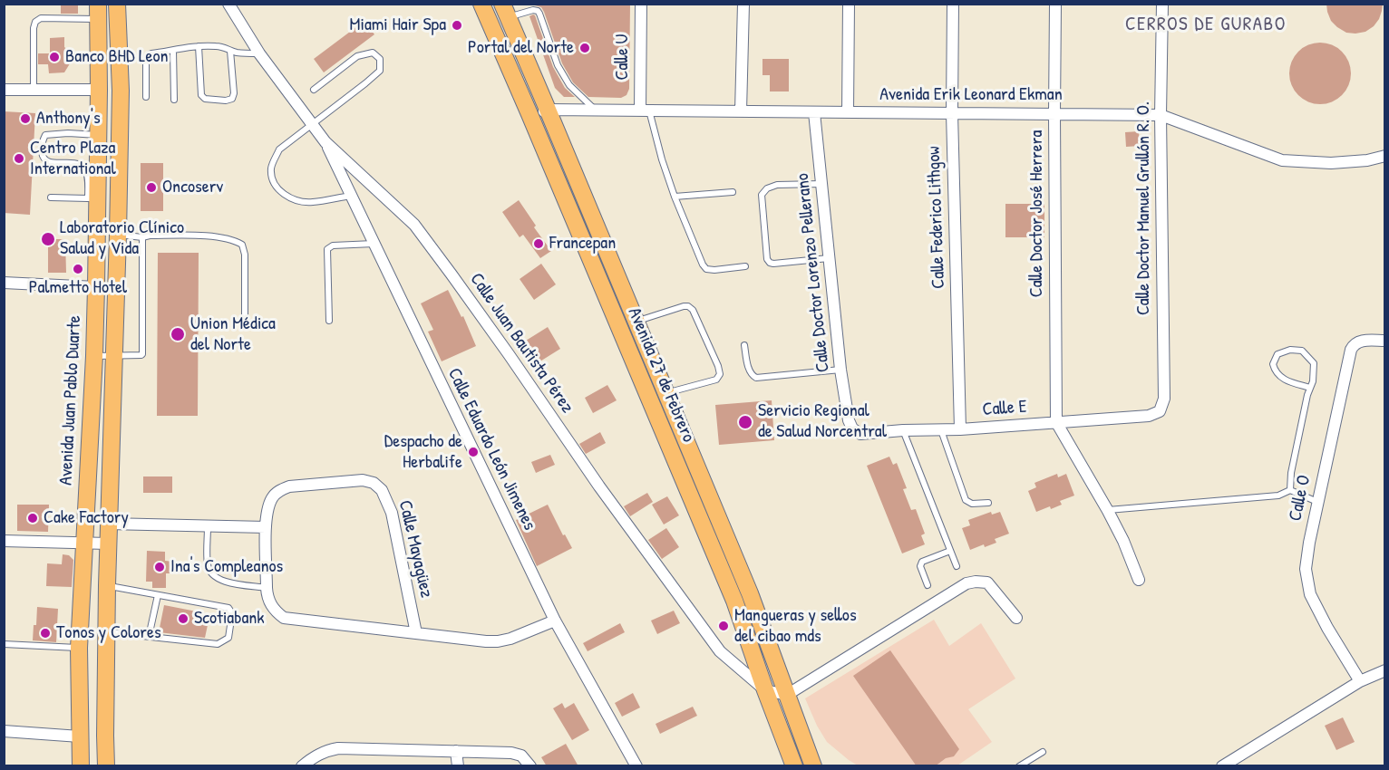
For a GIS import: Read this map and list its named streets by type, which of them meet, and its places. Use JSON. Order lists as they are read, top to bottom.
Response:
{
  "streets": {
    "main road": ["Avenida 27 de Febrero", "Avenida Juan Pablo Duarte"],
    "street": [
      "Calle U",
      "Avenida Erik Leonard Ekman",
      "Calle Doctor Manuel Grullón R. O.",
      "Calle Doctor José Herrera",
      "Calle Federico Lithgow",
      "Calle Doctor Lorenzo Pellerano",
      "Calle Juan Bautista Pérez",
      "Calle E",
      "Calle Eduardo León Jimenes",
      "Calle O",
      "Calle Mayagüez"
    ]
  },
  "crossings": [
    ["Calle U", "Avenida Erik Leonard Ekman"],
    ["Avenida Erik Leonard Ekman", "Calle Doctor Manuel Grullón R. O."],
    ["Avenida Erik Leonard Ekman", "Calle Doctor José Herrera"],
    ["Avenida Erik Leonard Ekman", "Calle Federico Lithgow"],
    ["Avenida Erik Leonard Ekman", "Calle Doctor Lorenzo Pellerano"],
    ["Avenida Erik Leonard Ekman", "Avenida 27 de Febrero"],
    ["Calle Doctor Manuel Grullón R. O.", "Calle E"],
    ["Calle Doctor José Herrera", "Calle E"],
    ["Calle Federico Lithgow", "Calle E"],
    ["Calle Doctor Lorenzo Pellerano", "Calle E"],
    ["Calle Juan Bautista Pérez", "Avenida 27 de Febrero"],
    ["Calle Juan Bautista Pérez", "Calle Eduardo León Jimenes"],
    ["Calle Eduardo León Jimenes", "Calle Mayagüez"]
  ],
  "districts": ["CERROS DE GURABO"],
  "places": [
    "Miami Hair Spa",
    "Portal del Norte",
    "Banco BHD Leon",
    "Anthony's",
    "Centro Plaza International",
    "Oncoserv",
    "Laboratorio Clínico Salud y Vida",
    "Francepan",
    "Palmetto Hotel",
    "Union Médica del Norte",
    "Servicio Regional de Salud Norcentral",
    "Despacho de Herbalife",
    "Cake Factory",
    "Ina's Compleanos",
    "Scotiabank",
    "Mangueras y sellos del cibao mds",
    "Tonos y Colores"
  ]
}
